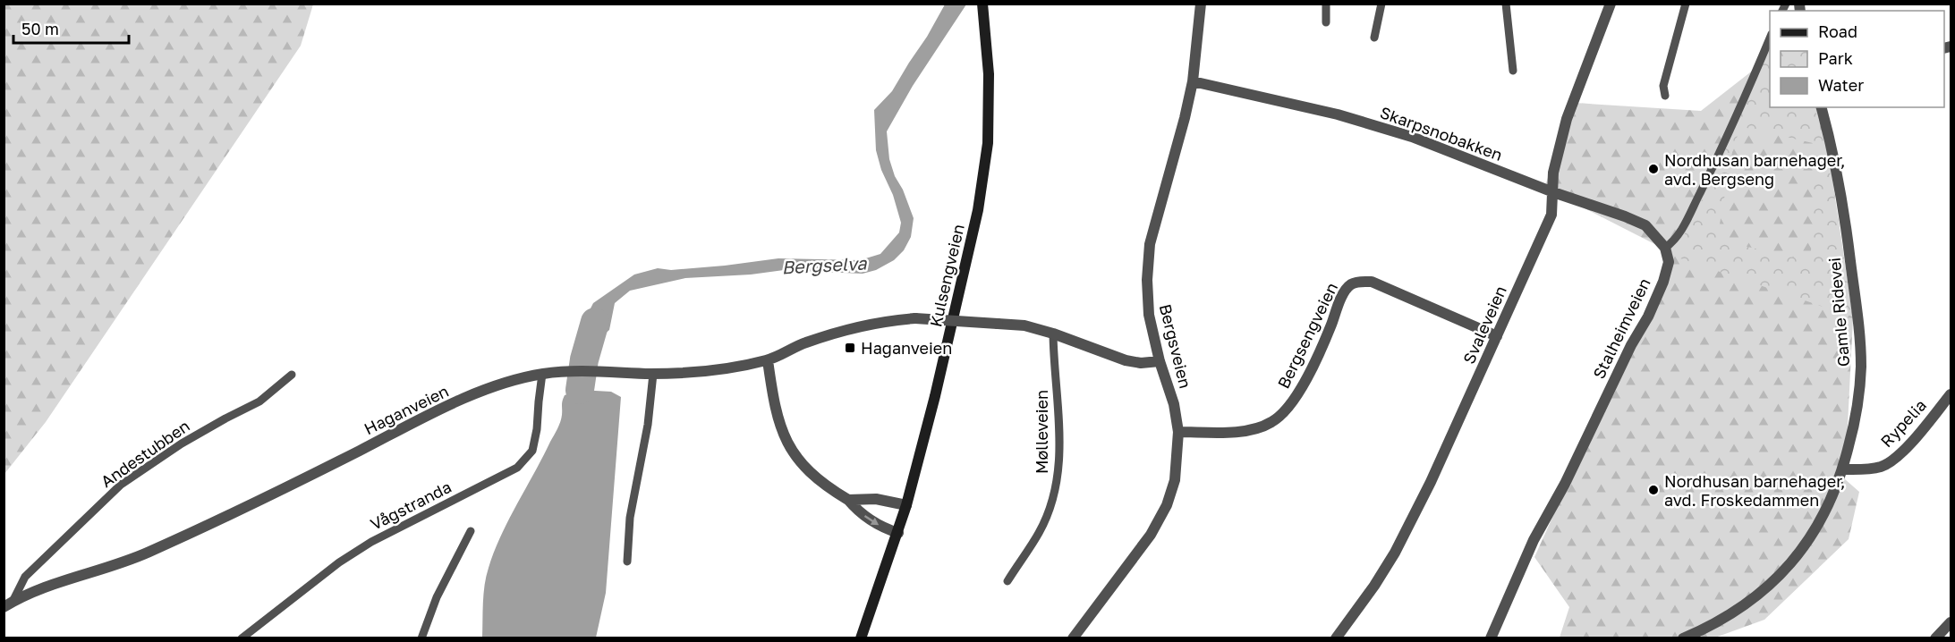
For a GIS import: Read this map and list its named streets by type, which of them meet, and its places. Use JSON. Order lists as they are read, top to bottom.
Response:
{
  "streets": {
    "main road": ["Kulsengveien"],
    "street": [
      "Skarpsnobakken",
      "Gamle Ridevei",
      "Svaleveien",
      "Stalheimveien",
      "Bergsengveien",
      "Bergsveien",
      "Haganveien",
      "Rypelia"
    ],
    "lane": ["Mølleveien", "Andestubben", "Vågstranda"]
  },
  "crossings": [
    ["Skarpsnobakken", "Svaleveien"],
    ["Skarpsnobakken", "Stalheimveien"],
    ["Skarpsnobakken", "Bergsveien"],
    ["Gamle Ridevei", "Rypelia"],
    ["Svaleveien", "Bergsengveien"],
    ["Bergsengveien", "Bergsveien"],
    ["Bergsveien", "Haganveien"],
    ["Haganveien", "Mølleveien"],
    ["Haganveien", "Andestubben"],
    ["Haganveien", "Vågstranda"]
  ],
  "water": ["Bergselva"],
  "places": {
    "other": ["Nordhusan barnehager, avd. Bergseng", "Nordhusan barnehager, avd. Froskedammen"],
    "transit": ["Haganveien"]
  },
  "legend": ["Road", "Park", "Water"],
  "scale_bar": "50 m"
}
